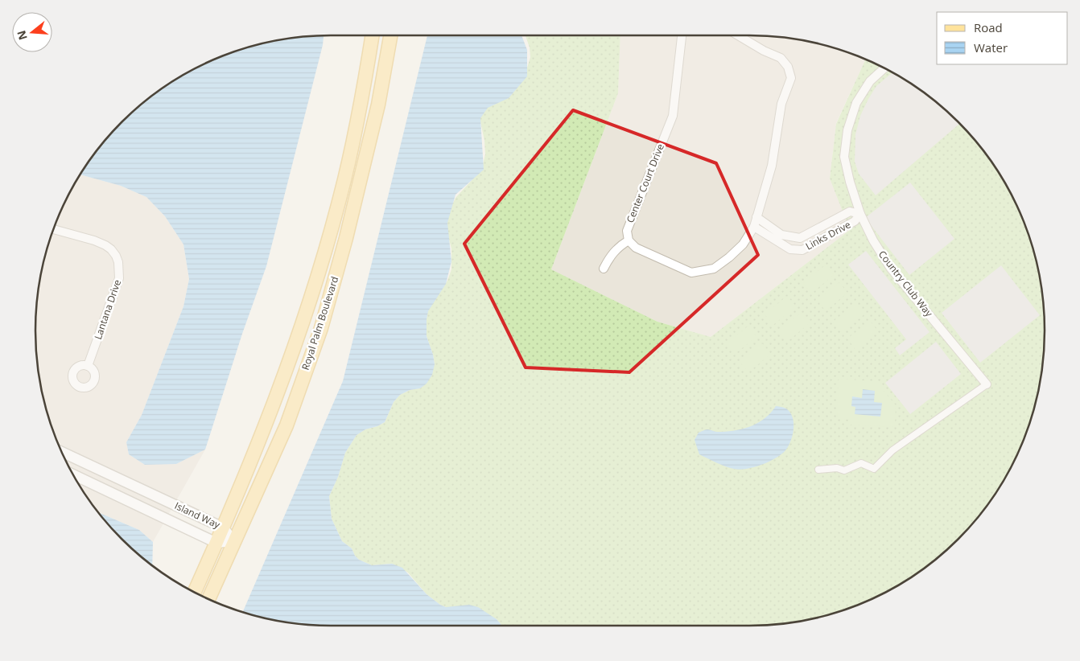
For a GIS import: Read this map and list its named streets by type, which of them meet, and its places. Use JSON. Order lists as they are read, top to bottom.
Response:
{
  "streets": {
    "main road": ["Royal Palm Boulevard"],
    "street": [
      "Center Court Drive",
      "Links Drive",
      "Country Club Way",
      "Lantana Drive",
      "Island Way"
    ]
  },
  "crossings": [
    ["Links Drive", "Country Club Way"],
    ["Royal Palm Boulevard", "Island Way"]
  ],
  "legend": ["Road", "Water"],
  "north": "left"
}
